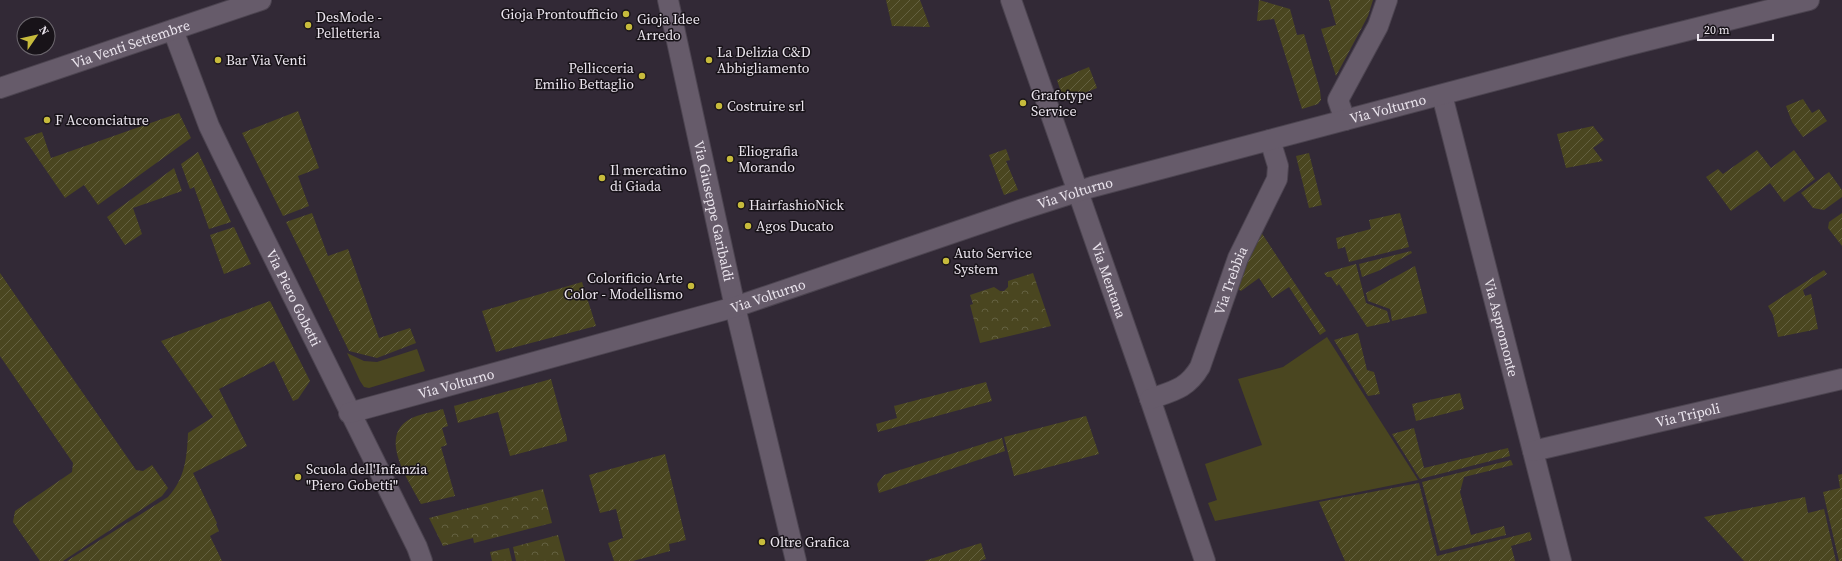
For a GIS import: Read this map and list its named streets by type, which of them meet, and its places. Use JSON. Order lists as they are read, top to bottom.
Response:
{
  "streets": {
    "street": [
      "Via Venti Settembre",
      "Via Volturno",
      "Via Giuseppe Garibaldi",
      "Via Mentana",
      "Via Trebbia",
      "Via Piero Gobetti",
      "Via Aspromonte",
      "Via Tripoli"
    ]
  },
  "crossings": [
    ["Via Venti Settembre", "Via Piero Gobetti"],
    ["Via Volturno", "Via Giuseppe Garibaldi"],
    ["Via Volturno", "Via Mentana"],
    ["Via Volturno", "Via Trebbia"],
    ["Via Volturno", "Via Piero Gobetti"],
    ["Via Volturno", "Via Aspromonte"],
    ["Via Mentana", "Via Trebbia"],
    ["Via Aspromonte", "Via Tripoli"]
  ],
  "places": [
    "Gioja Prontoufficio",
    "DesMode - Pelletteria",
    "Gioja Idee Arredo",
    "Bar Via Venti",
    "La Delizia C&D Abbigliamento",
    "Pellicceria Emilio Bettaglio",
    "Grafotype Service",
    "Costruire srl",
    "F Acconciature",
    "Eliografia Morando",
    "Il mercatino di Giada",
    "HairfashioNick",
    "Agos Ducato",
    "Auto Service System",
    "Colorificio Arte Color - Modellismo",
    "Scuola dell'Infanzia \"Piero Gobetti\"",
    "Oltre Grafica"
  ],
  "scale_bar": "20 m",
  "north": "top right"
}
